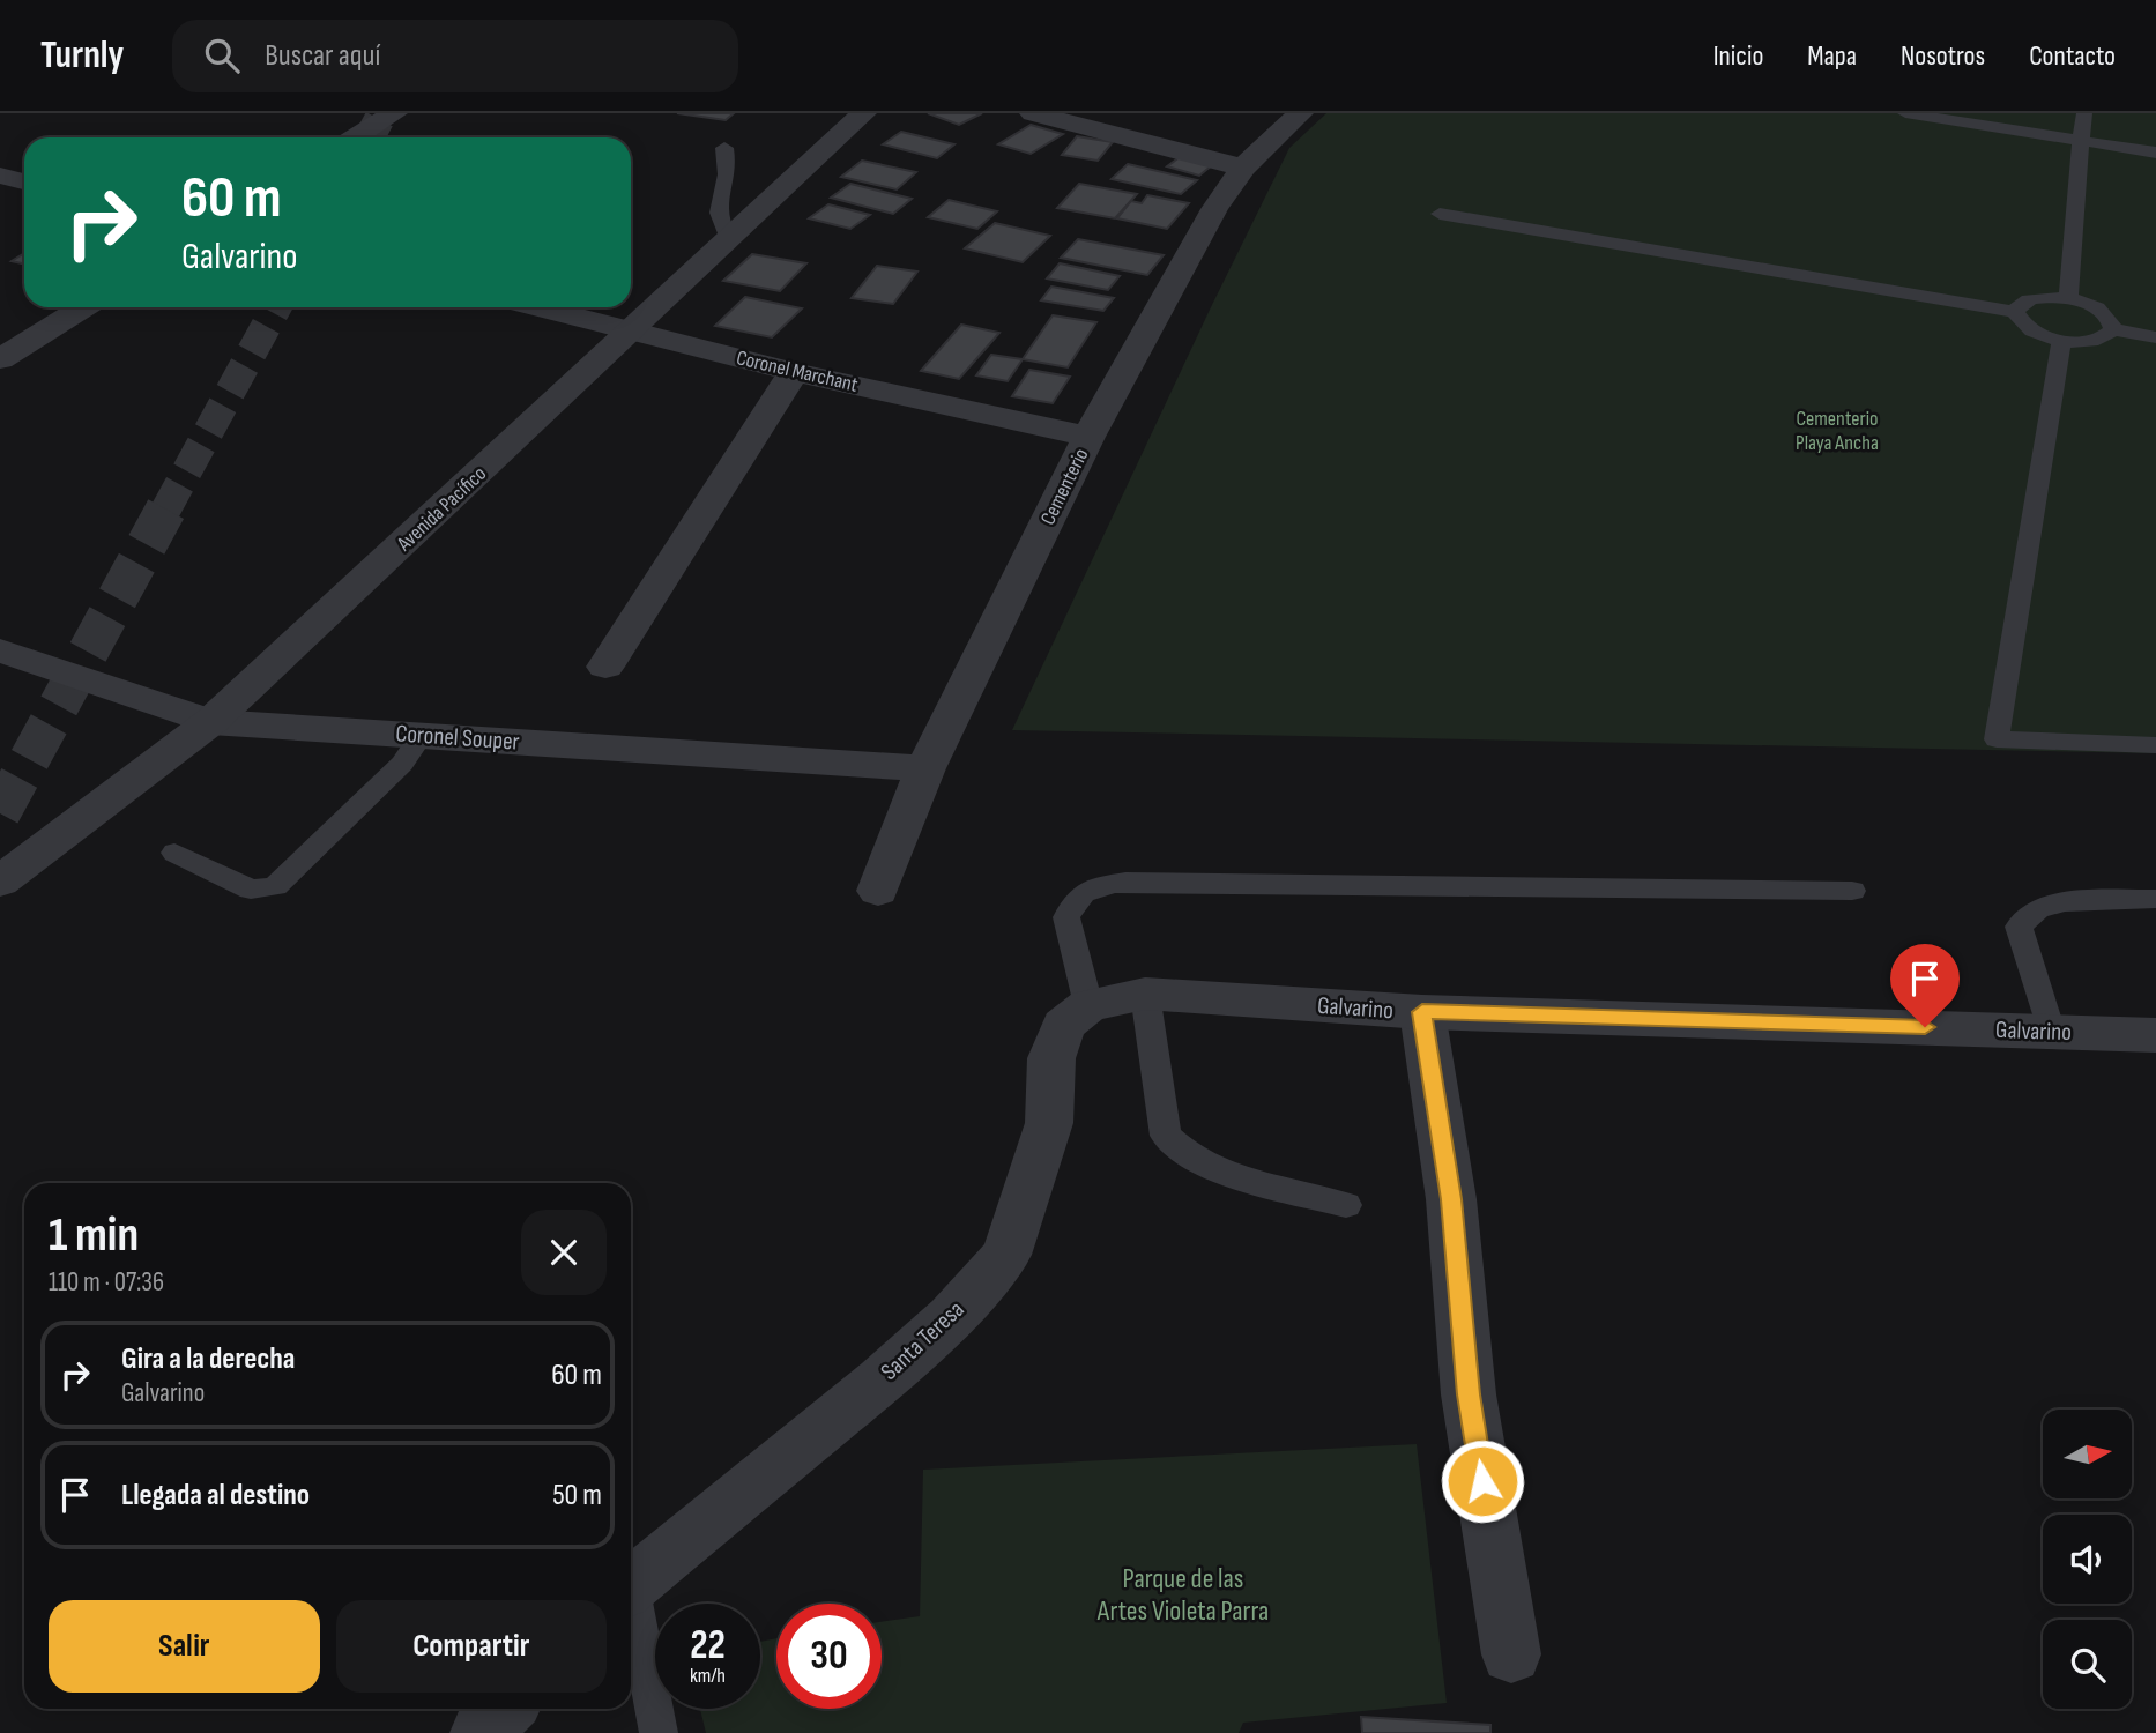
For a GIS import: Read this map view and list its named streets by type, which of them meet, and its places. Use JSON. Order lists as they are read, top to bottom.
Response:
{
  "streets": {
    "street": [
      "Coronel Marchant",
      "Cementerio",
      "Avenida Pacífico",
      "Coronel Souper",
      "Galvarino",
      "Santa Teresa"
    ]
  },
  "crossings": [
    ["Coronel Marchant", "Cementerio"],
    ["Coronel Marchant", "Avenida Pacífico"],
    ["Cementerio", "Coronel Souper"],
    ["Avenida Pacífico", "Coronel Souper"],
    ["Galvarino", "Santa Teresa"]
  ],
  "parks": ["Cementerio Playa Ancha", "Parque de las Artes Violeta Parra"],
  "north": "right",
  "page": {
    "header": "Turnly",
    "search": "Buscar aquí",
    "nav": [
      "Inicio",
      "Mapa",
      "Nosotros",
      "Contacto"
    ],
    "turn": ["60 m", "Galvarino"],
    "heading": ["1 min", "110 m · 07:36"],
    "list": [
      {
        "name": "Gira a la derecha",
        "note": "Galvarino",
        "value": "60 m"
      },
      {
        "name": "Llegada al destino",
        "value": "50 m"
      }
    ],
    "buttons": ["Salir", "Compartir"],
    "speed": "22 km/h",
    "limit": "30"
  }
}
